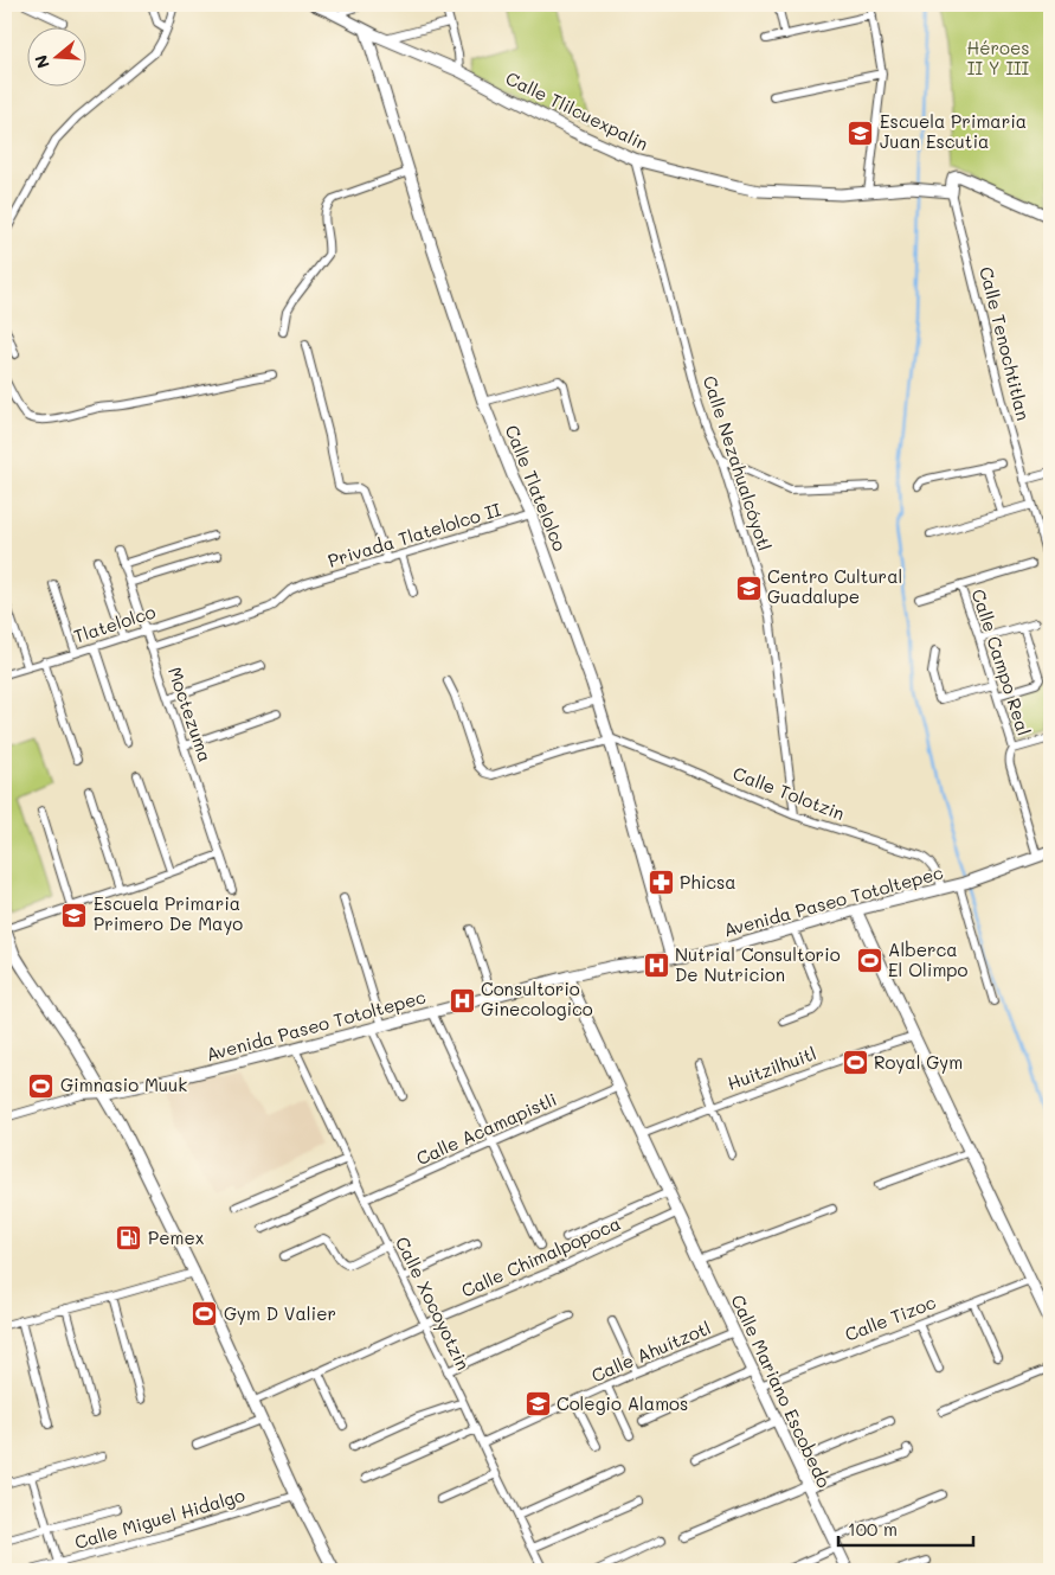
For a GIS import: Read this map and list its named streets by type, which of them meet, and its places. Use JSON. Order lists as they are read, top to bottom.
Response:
{
  "streets": {
    "main road": [
      "Calle Tlilcuexpalin",
      "Calle Tlatelolco",
      "Avenida Paseo Totoltepec",
      "Calle Mariano Escobedo"
    ],
    "street": [
      "Calle Tenochtitlan",
      "Calle Nezahualcóyotl",
      "Privada Tlatelolco II",
      "Tlatelolco",
      "Calle Campo Real",
      "Moctezuma",
      "Calle Tolotzin",
      "Huitzilhuitl",
      "Calle Acamapistli",
      "Calle Chimalpopoca",
      "Calle Xocoyotzin",
      "Calle Tizoc",
      "Calle Ahuítzotl",
      "Calle Miguel Hidalgo"
    ]
  },
  "crossings": [
    ["Calle Tlilcuexpalin", "Calle Tenochtitlan"],
    ["Calle Tlilcuexpalin", "Calle Nezahualcóyotl"],
    ["Calle Tlilcuexpalin", "Calle Tlatelolco"],
    ["Calle Nezahualcóyotl", "Calle Tolotzin"],
    ["Calle Tlatelolco", "Privada Tlatelolco II"],
    ["Calle Tlatelolco", "Calle Tolotzin"],
    ["Calle Tlatelolco", "Avenida Paseo Totoltepec"],
    ["Privada Tlatelolco II", "Moctezuma"],
    ["Tlatelolco", "Moctezuma"],
    ["Calle Campo Real", "Avenida Paseo Totoltepec"],
    ["Calle Tolotzin", "Avenida Paseo Totoltepec"],
    ["Avenida Paseo Totoltepec", "Calle Xocoyotzin"],
    ["Avenida Paseo Totoltepec", "Calle Mariano Escobedo"],
    ["Huitzilhuitl", "Calle Mariano Escobedo"],
    ["Calle Acamapistli", "Calle Xocoyotzin"],
    ["Calle Acamapistli", "Calle Mariano Escobedo"],
    ["Calle Chimalpopoca", "Calle Xocoyotzin"],
    ["Calle Chimalpopoca", "Calle Mariano Escobedo"],
    ["Calle Xocoyotzin", "Calle Ahuítzotl"],
    ["Calle Tizoc", "Calle Mariano Escobedo"],
    ["Calle Ahuítzotl", "Calle Mariano Escobedo"]
  ],
  "parks": ["Héroes II Y III"],
  "places": {
    "school or university": [
      "Escuela Primaria Juan Escutia",
      "Centro Cultural Guadalupe",
      "Escuela Primaria Primero De Mayo",
      "Colegio Alamos"
    ],
    "pharmacy": ["Phicsa"],
    "sports": [
      "Alberca El Olimpo",
      "Royal Gym",
      "Gimnasio Muuk",
      "Gym D Valier"
    ],
    "hospital": ["Nutrial Consultorio De Nutricion", "Consultorio Ginecologico"],
    "fuel station": ["Pemex"]
  },
  "scale_bar": "100 m",
  "north": "left"
}
